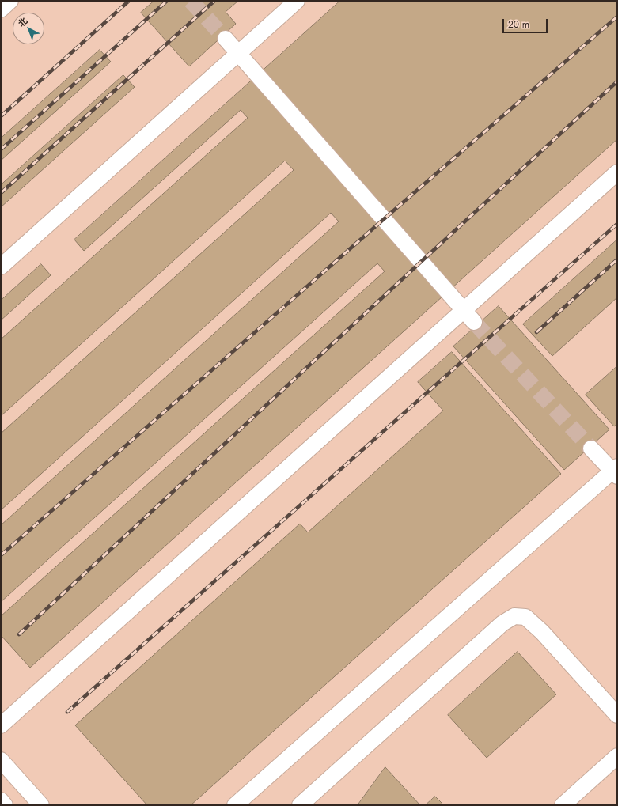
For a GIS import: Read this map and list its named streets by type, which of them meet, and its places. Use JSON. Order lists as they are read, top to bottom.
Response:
{
  "scale_bar": "20 m",
  "north": "top left"
}
